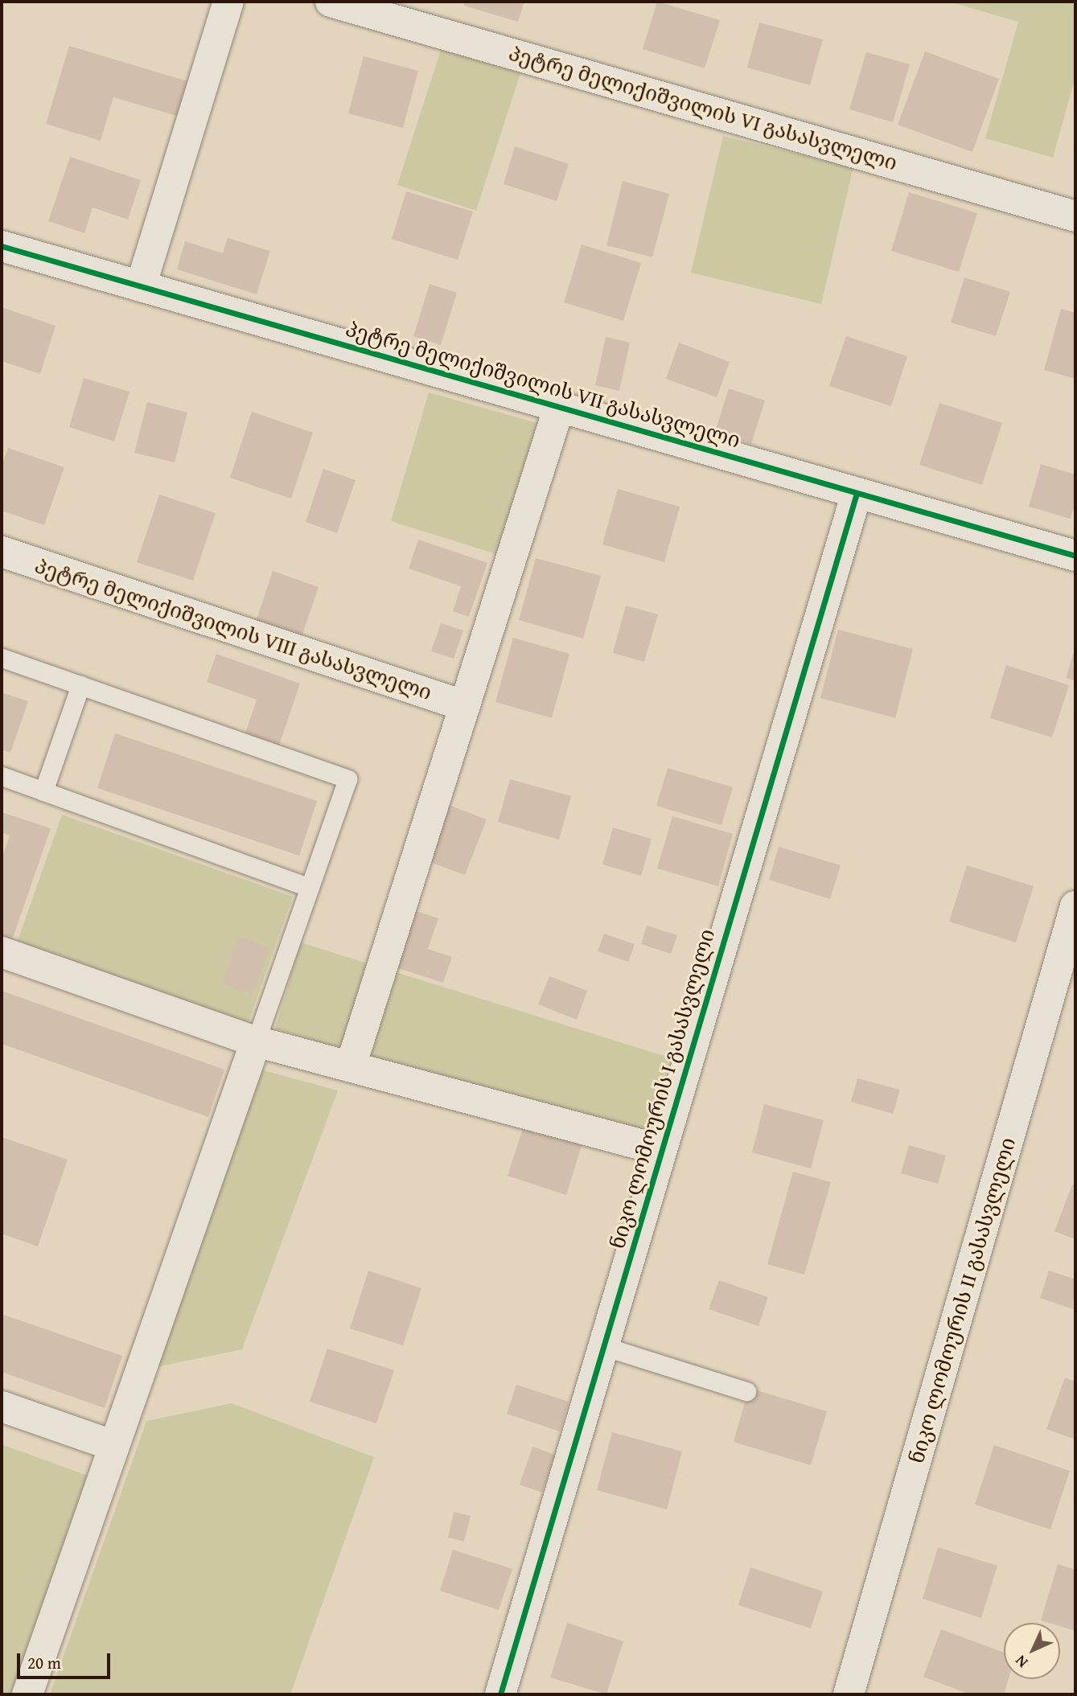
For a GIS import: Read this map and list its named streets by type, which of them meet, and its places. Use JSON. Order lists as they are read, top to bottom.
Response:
{
  "streets": {
    "street": [
      "პეტრე მელიქიშვილის VI გასასვლელი",
      "პეტრე მელიქიშვილის VII გასასვლელი",
      "პეტრე მელიქიშვილის VIII გასასვლელი",
      "ნიკო ლომოურის I გასასვლელი",
      "ნიკო ლომოურის II გასასვლელი"
    ]
  },
  "crossings": [
    ["პეტრე მელიქიშვილის VII გასასვლელი", "ნიკო ლომოურის I გასასვლელი"]
  ],
  "scale_bar": "20 m",
  "north": "bottom left"
}
